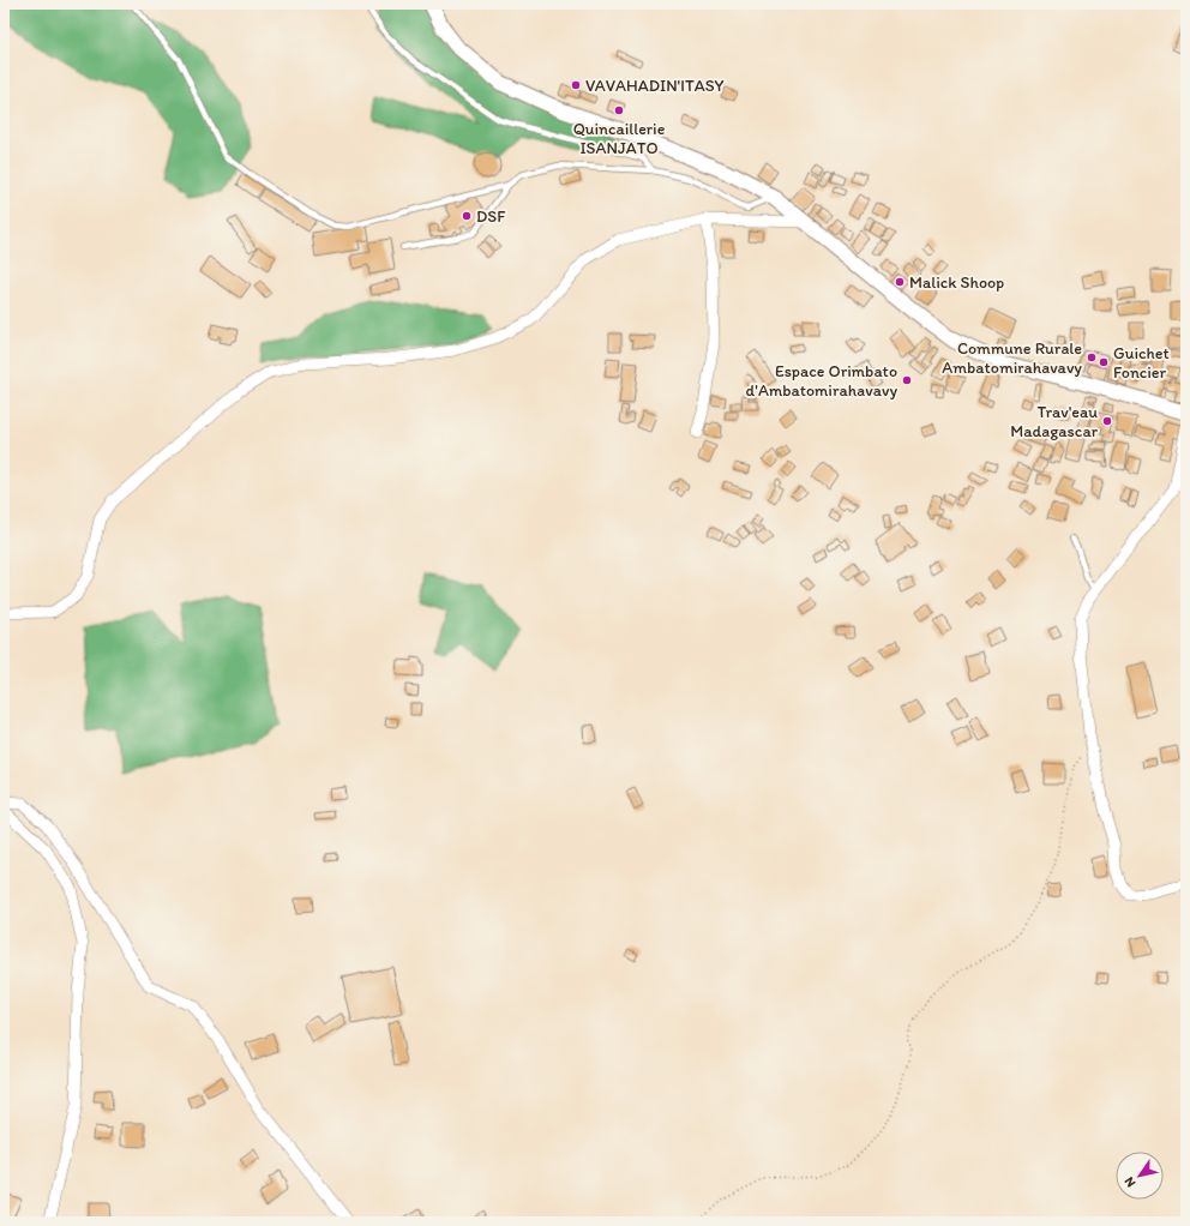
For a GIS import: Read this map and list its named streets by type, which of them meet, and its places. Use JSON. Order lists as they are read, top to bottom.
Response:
{
  "places": [
    "VAVAHADIN'ITASY",
    "Quincaillerie ISANJATO",
    "DSF",
    "Malick Shoop",
    "Commune Rurale Ambatomirahavavy",
    "Guichet Foncier",
    "Espace Orimbato d'Ambatomirahavavy",
    "Trav'eau Madagascar"
  ],
  "north": "bottom left"
}
